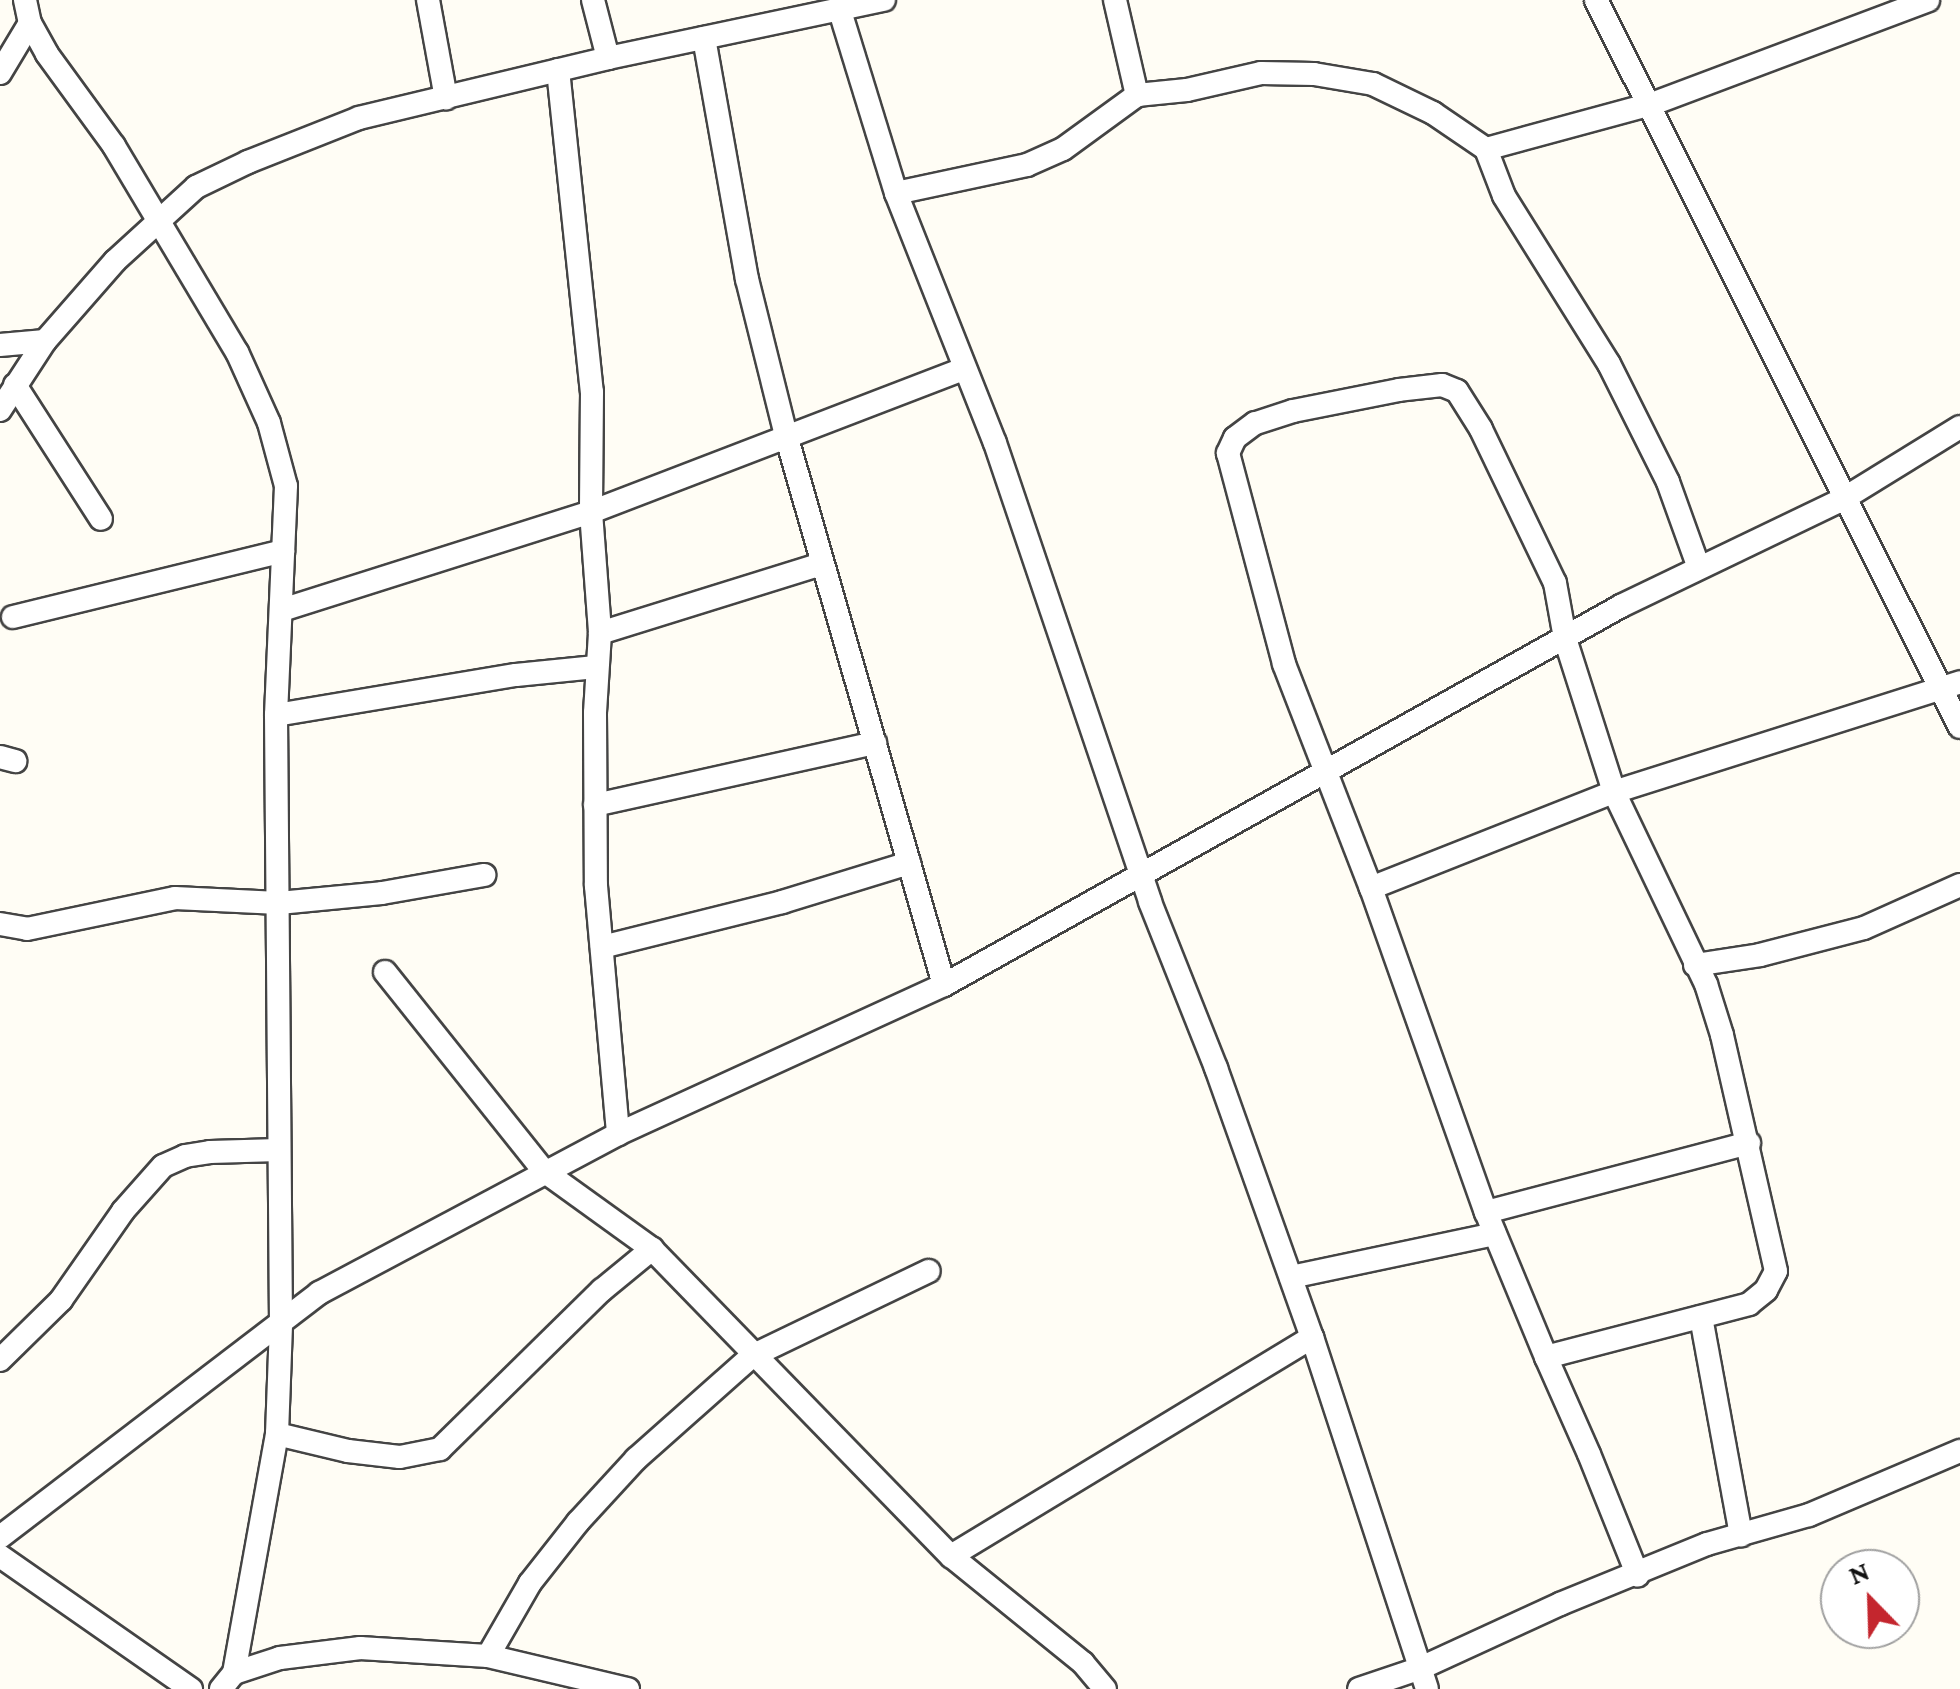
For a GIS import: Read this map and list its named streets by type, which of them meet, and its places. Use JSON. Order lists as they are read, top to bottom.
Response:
{
  "north": "top left"
}
